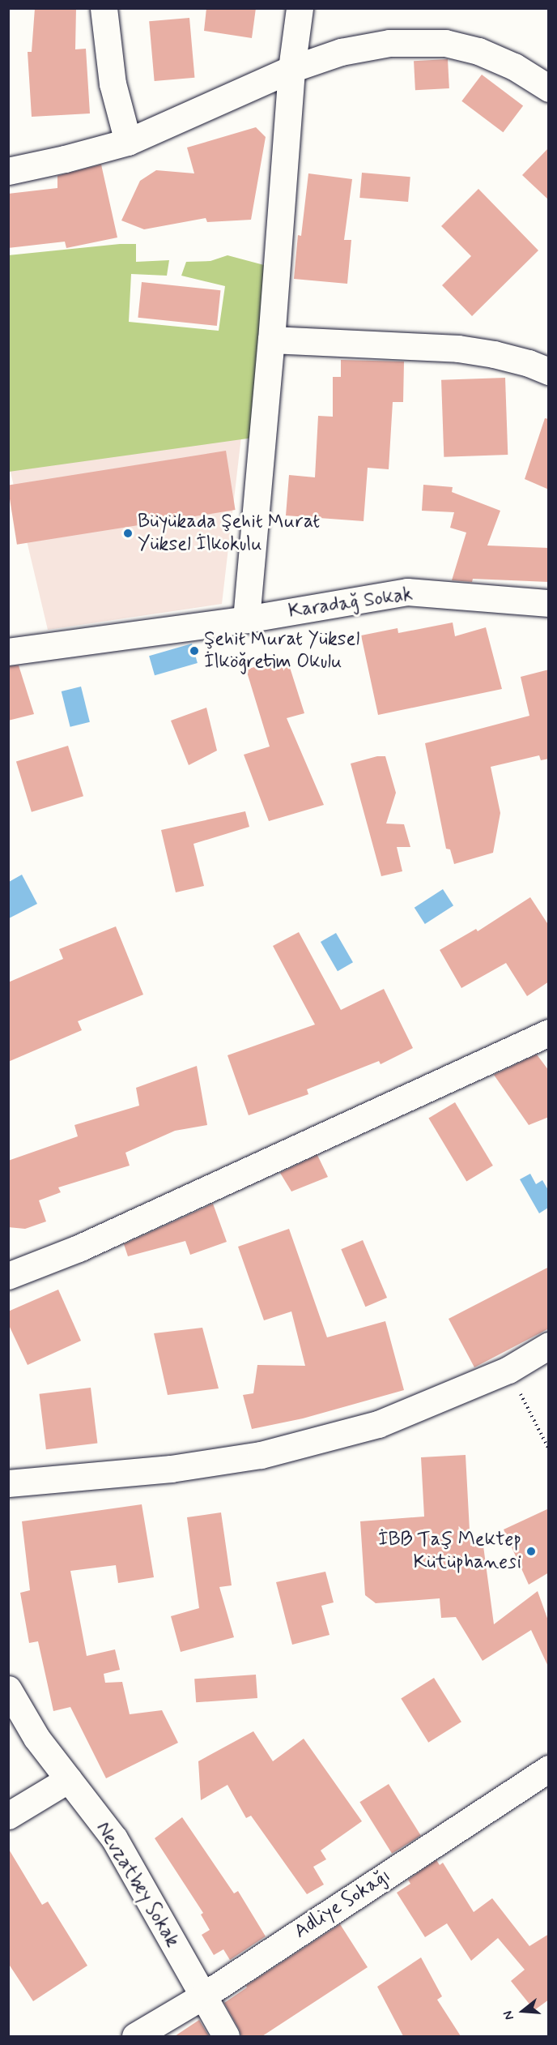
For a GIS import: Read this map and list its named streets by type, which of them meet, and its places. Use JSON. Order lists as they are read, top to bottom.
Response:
{
  "streets": {
    "street": ["Karadağ Sokak", "Nevzatbey Sokak", "Adliye Sokağı"]
  },
  "crossings": [
    ["Nevzatbey Sokak", "Adliye Sokağı"]
  ],
  "places": ["Büyükada Şehit Murat Yüksel İlkokulu", "Şehit Murat Yüksel İlköğretim Okulu", "İBB Taş Mektep Kütüphanesi"],
  "north": "left"
}
